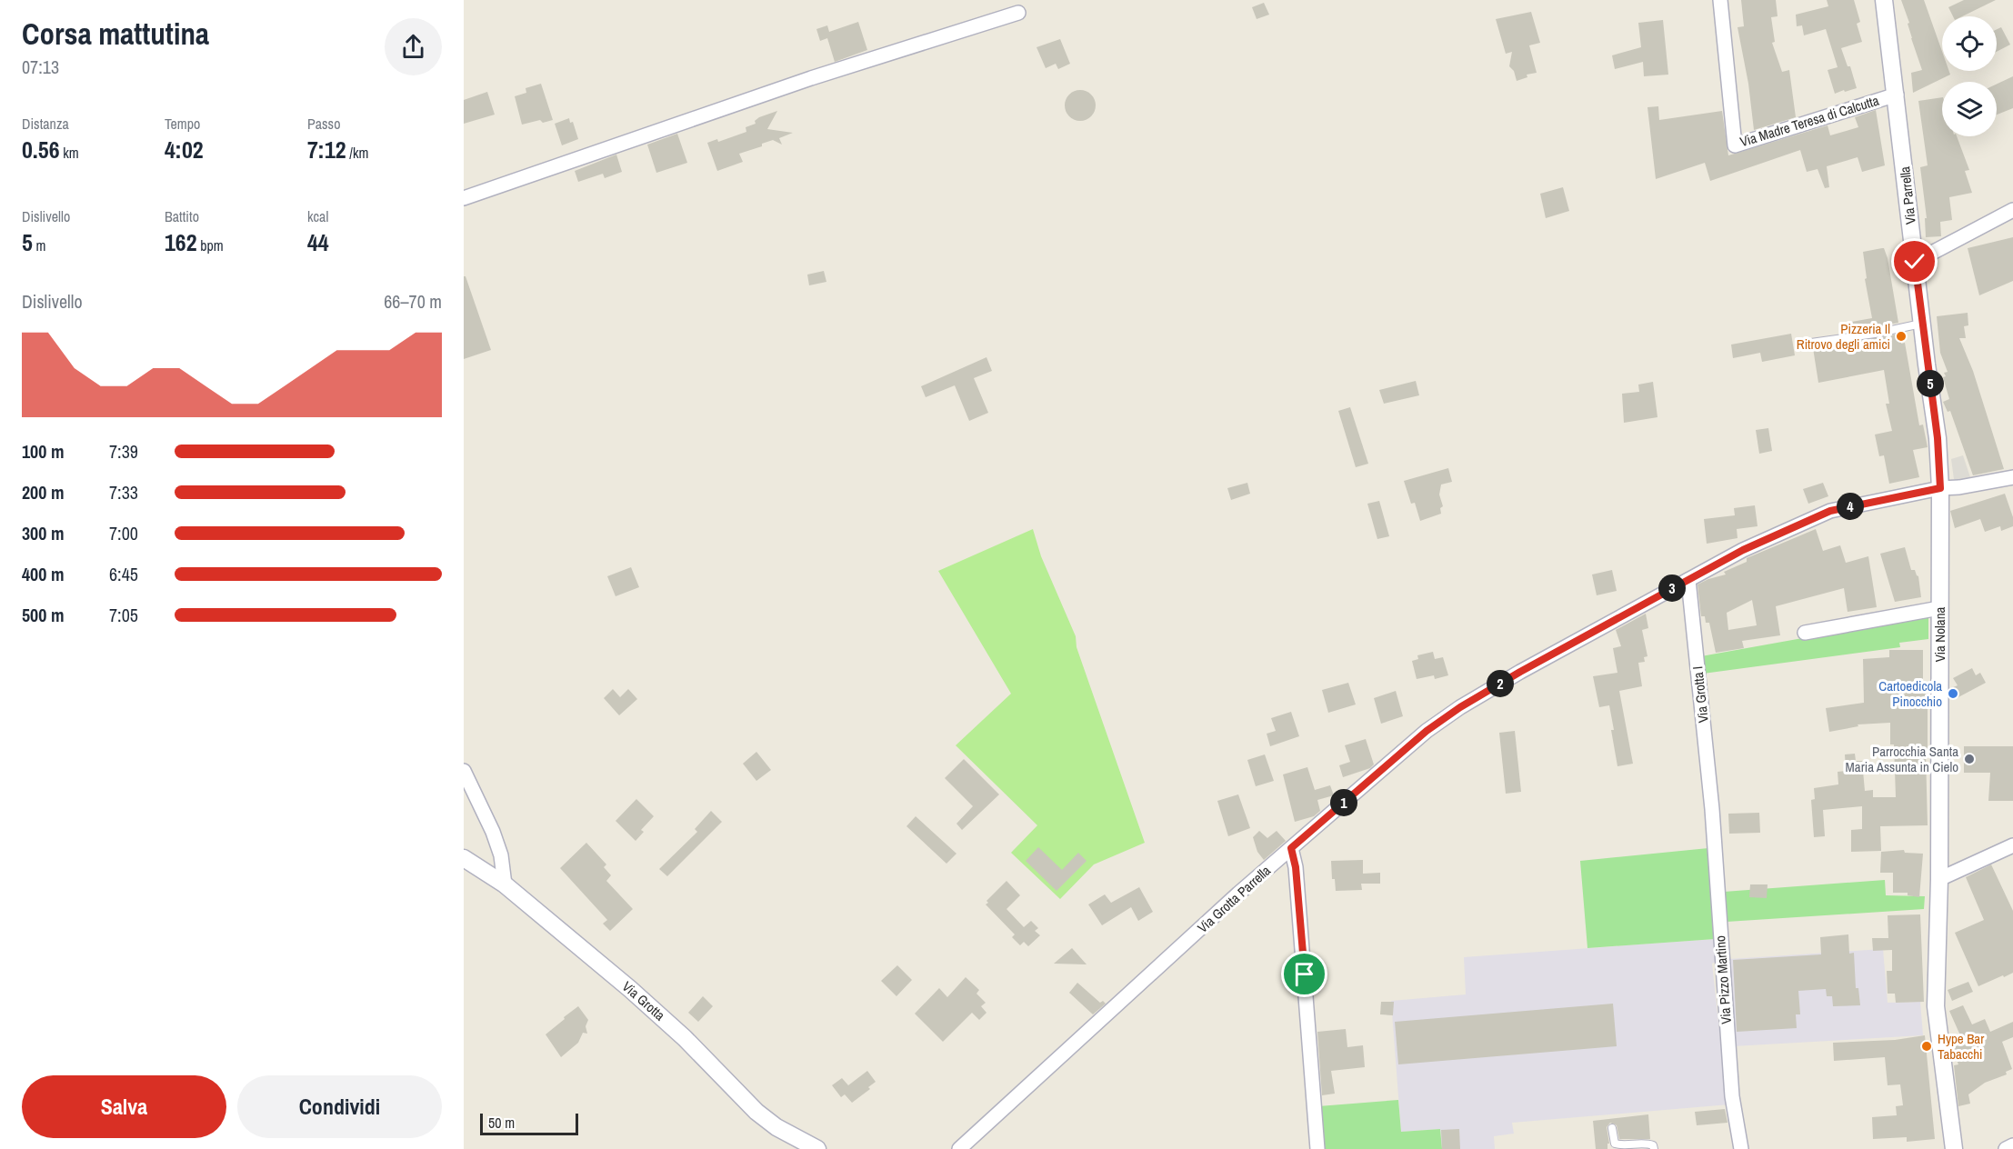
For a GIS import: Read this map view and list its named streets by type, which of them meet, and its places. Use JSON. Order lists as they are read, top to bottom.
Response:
{
  "streets": {
    "street": [
      "Via Madre Teresa di Calcutta",
      "Via Parrella",
      "Via Nolana",
      "Via Grotta I",
      "Via Grotta Parrella",
      "Via Pizzo Martino",
      "Via Grotta"
    ]
  },
  "crossings": [
    ["Via Madre Teresa di Calcutta", "Via Parrella"],
    ["Via Parrella", "Via Nolana"],
    ["Via Parrella", "Via Grotta Parrella"],
    ["Via Nolana", "Via Grotta Parrella"],
    ["Via Grotta I", "Via Grotta Parrella"],
    ["Via Grotta I", "Via Pizzo Martino"]
  ],
  "places": [
    "Pizzeria Il Ritrovo degli amici",
    "Cartoedicola Pinocchio",
    "Parrocchia Santa Maria Assunta in Cielo",
    "Hype Bar Tabacchi"
  ],
  "scale_bar": "50 m",
  "page": {
    "heading": ["Corsa mattutina", "07:13"],
    "stats": [
      ["Distanza", "0.56 km"],
      ["Tempo", "4:02"],
      ["Passo", "7:12 /km"],
      ["Dislivello", "5 m"],
      ["Battito", "162 bpm"],
      ["kcal", "44"]
    ],
    "chart": ["Dislivello", "66–70 m"],
    "pins": [
      "5",
      "4",
      "3",
      "2",
      "1"
    ],
    "list": [
      {
        "name": "100 m",
        "note": "7:39"
      },
      {
        "name": "200 m",
        "note": "7:33"
      },
      {
        "name": "300 m",
        "note": "7:00"
      },
      {
        "name": "400 m",
        "note": "6:45"
      },
      {
        "name": "500 m",
        "note": "7:05"
      }
    ],
    "buttons": ["Salva", "Condividi"],
    "scale": "50 m"
  }
}
